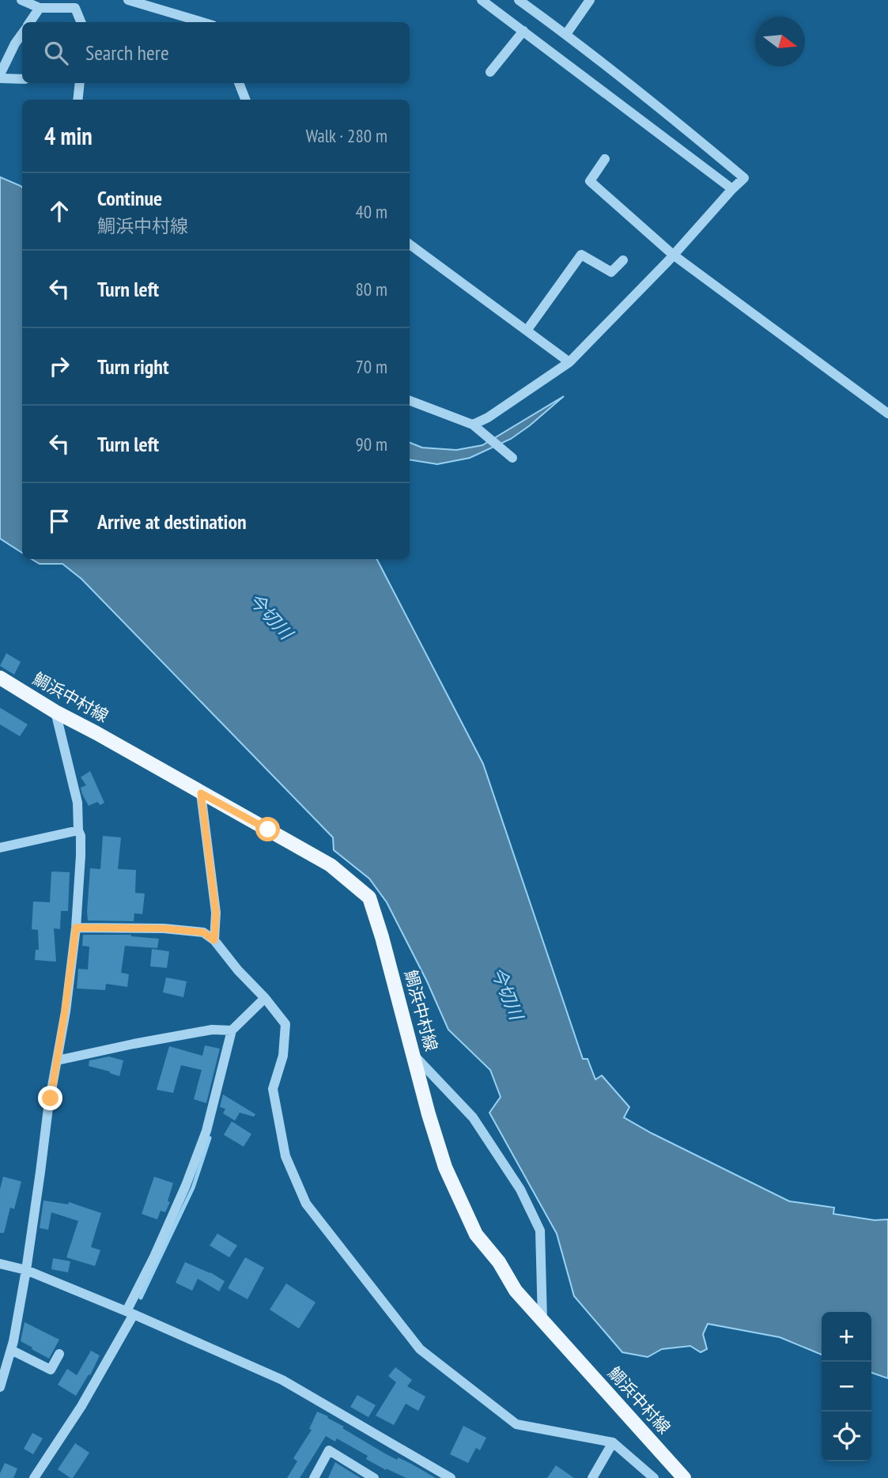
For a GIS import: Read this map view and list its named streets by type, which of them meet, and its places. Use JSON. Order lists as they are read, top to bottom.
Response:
{
  "streets": {
    "main road": ["鯛浜中村線"]
  },
  "water": ["今切川"],
  "north": "right",
  "page": {
    "search": "Search here",
    "heading": ["4 min", "Walk · 280 m"],
    "list": [
      ["Continue", "鯛浜中村線", "40 m"],
      ["Turn left", "80 m"],
      ["Turn right", "70 m"],
      ["Turn left", "90 m"],
      "Arrive at destination"
    ],
    "map_buttons": ["+", "−"]
  }
}
